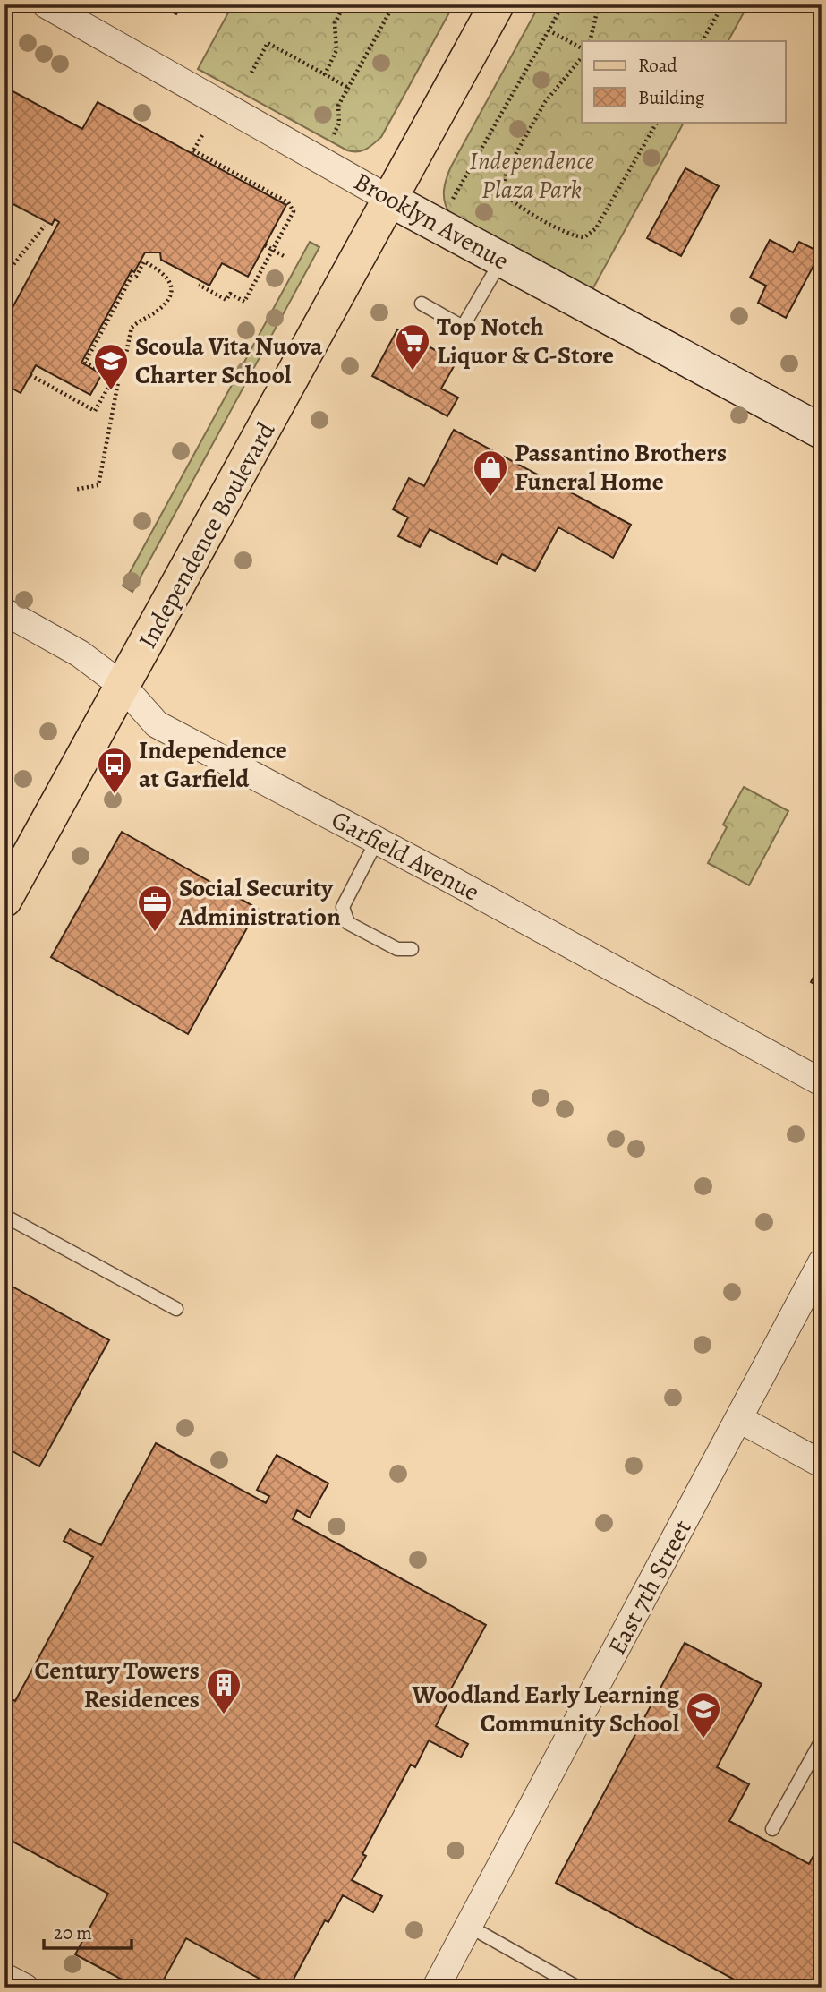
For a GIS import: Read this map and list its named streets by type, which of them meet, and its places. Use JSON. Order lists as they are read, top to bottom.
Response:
{
  "streets": {
    "main road": ["Independence Boulevard"],
    "street": ["Brooklyn Avenue", "Garfield Avenue", "East 7th Street"]
  },
  "crossings": [
    ["Brooklyn Avenue", "Independence Boulevard"],
    ["Independence Boulevard", "Garfield Avenue"]
  ],
  "parks": ["Independence Plaza Park"],
  "places": {
    "supermarket": ["Top Notch Liquor & C-Store"],
    "school or university": ["Scoula Vita Nuova Charter School", "Woodland Early Learning Community School"],
    "shop": ["Passantino Brothers Funeral Home"],
    "bus stop": ["Independence at Garfield"],
    "office": ["Social Security Administration"],
    "building": ["Century Towers Residences"]
  },
  "legend": ["Road", "Building"],
  "scale_bar": "20 m"
}
